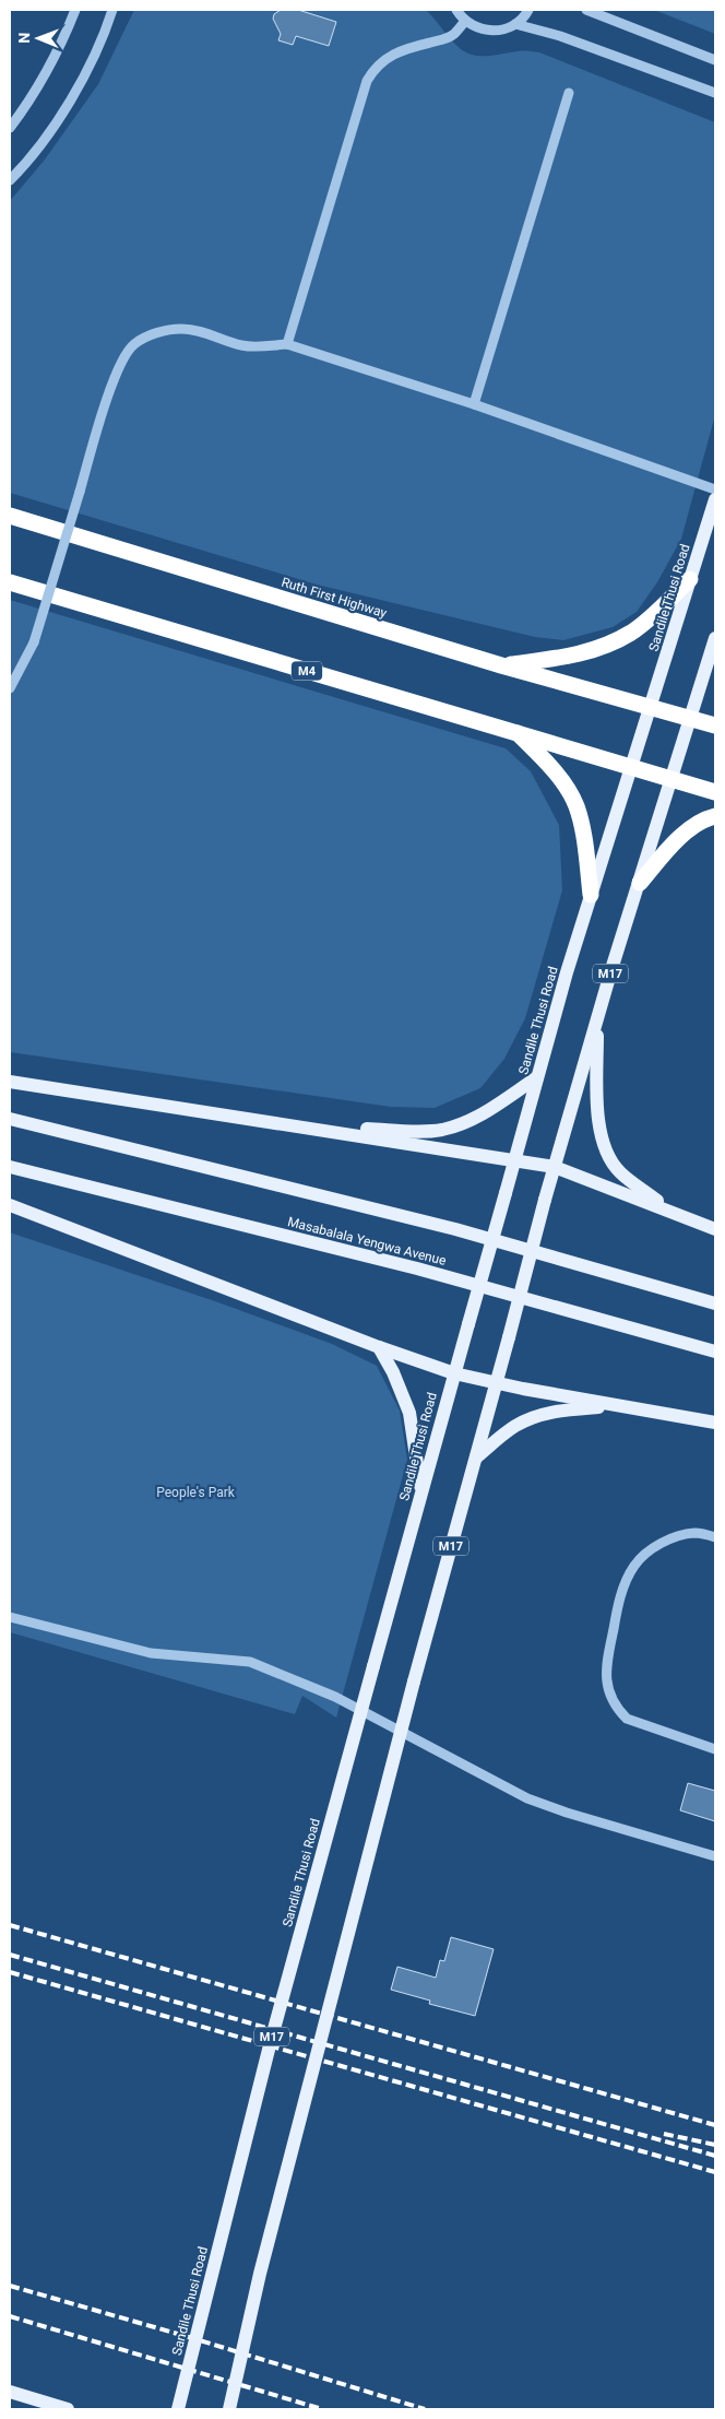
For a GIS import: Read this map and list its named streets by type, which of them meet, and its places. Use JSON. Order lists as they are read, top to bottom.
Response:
{
  "streets": {
    "highway": ["Ruth First Highway", "M4"],
    "main road": ["Sandile Thusi Road", "M17", "Masabalala Yengwa Avenue"]
  },
  "crossings": [
    ["Ruth First Highway", "Sandile Thusi Road"],
    ["Ruth First Highway", "M17"],
    ["Sandile Thusi Road", "M4"],
    ["M4", "M17"]
  ],
  "parks": ["People's Park"],
  "north": "left"
}
